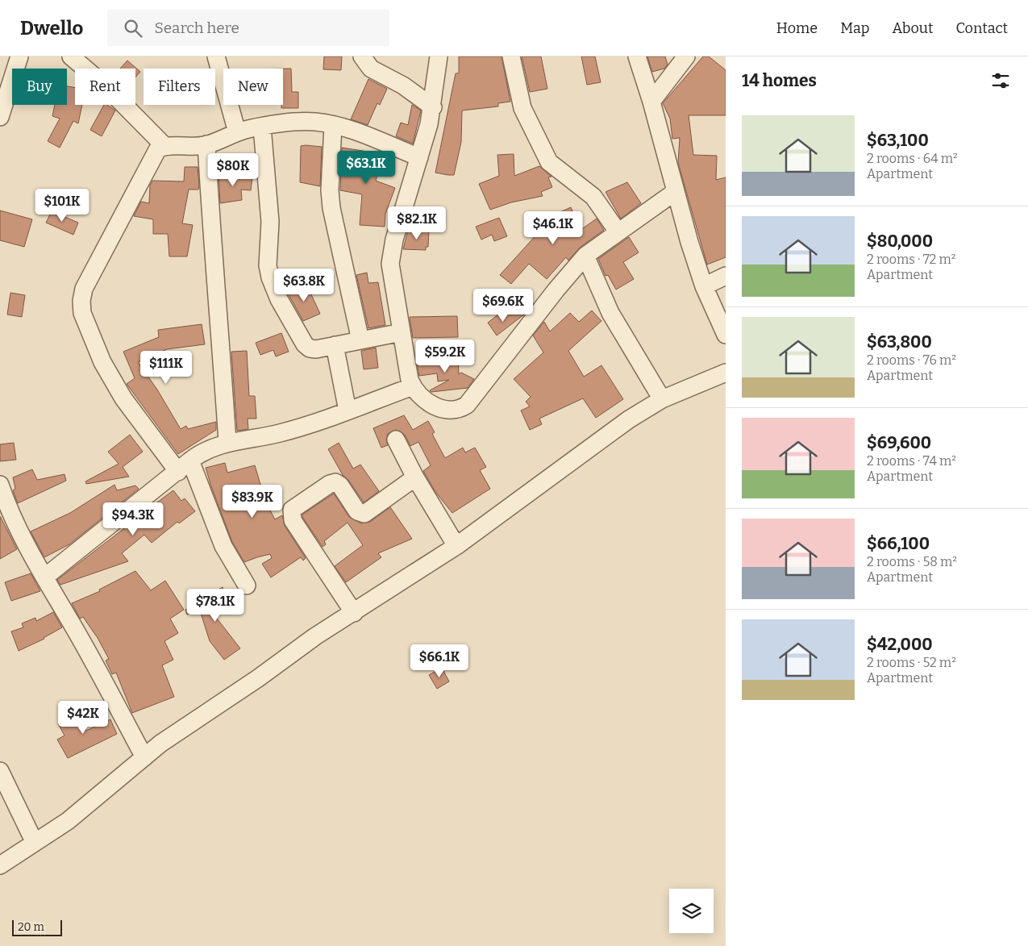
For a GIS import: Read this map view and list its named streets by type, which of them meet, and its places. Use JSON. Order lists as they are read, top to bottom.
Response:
{
  "scale_bar": "20 m",
  "page": {
    "header": "Dwello",
    "search": "Search here",
    "nav": [
      "Home",
      "Map",
      "About",
      "Contact"
    ],
    "heading": "14 homes",
    "chip": [
      "Buy",
      "Rent",
      "Filters",
      "New"
    ],
    "list": [
      {
        "name": "$63,100",
        "note": "2 rooms · 64 m² · Apartment"
      },
      {
        "name": "$80,000",
        "note": "2 rooms · 72 m² · Apartment"
      },
      {
        "name": "$63,800",
        "note": "2 rooms · 76 m² · Apartment"
      },
      {
        "name": "$69,600",
        "note": "2 rooms · 74 m² · Apartment"
      },
      {
        "name": "$66,100",
        "note": "2 rooms · 58 m² · Apartment"
      },
      {
        "name": "$42,000",
        "note": "2 rooms · 52 m² · Apartment"
      }
    ],
    "price": [
      "$63.1K",
      "$80K",
      "$101K",
      "$82.1K",
      "$46.1K",
      "$63.8K",
      "$69.6K",
      "$59.2K",
      "$111K",
      "$83.9K",
      "$94.3K",
      "$78.1K",
      "$66.1K",
      "$42K"
    ],
    "scale": "20 m"
  }
}
